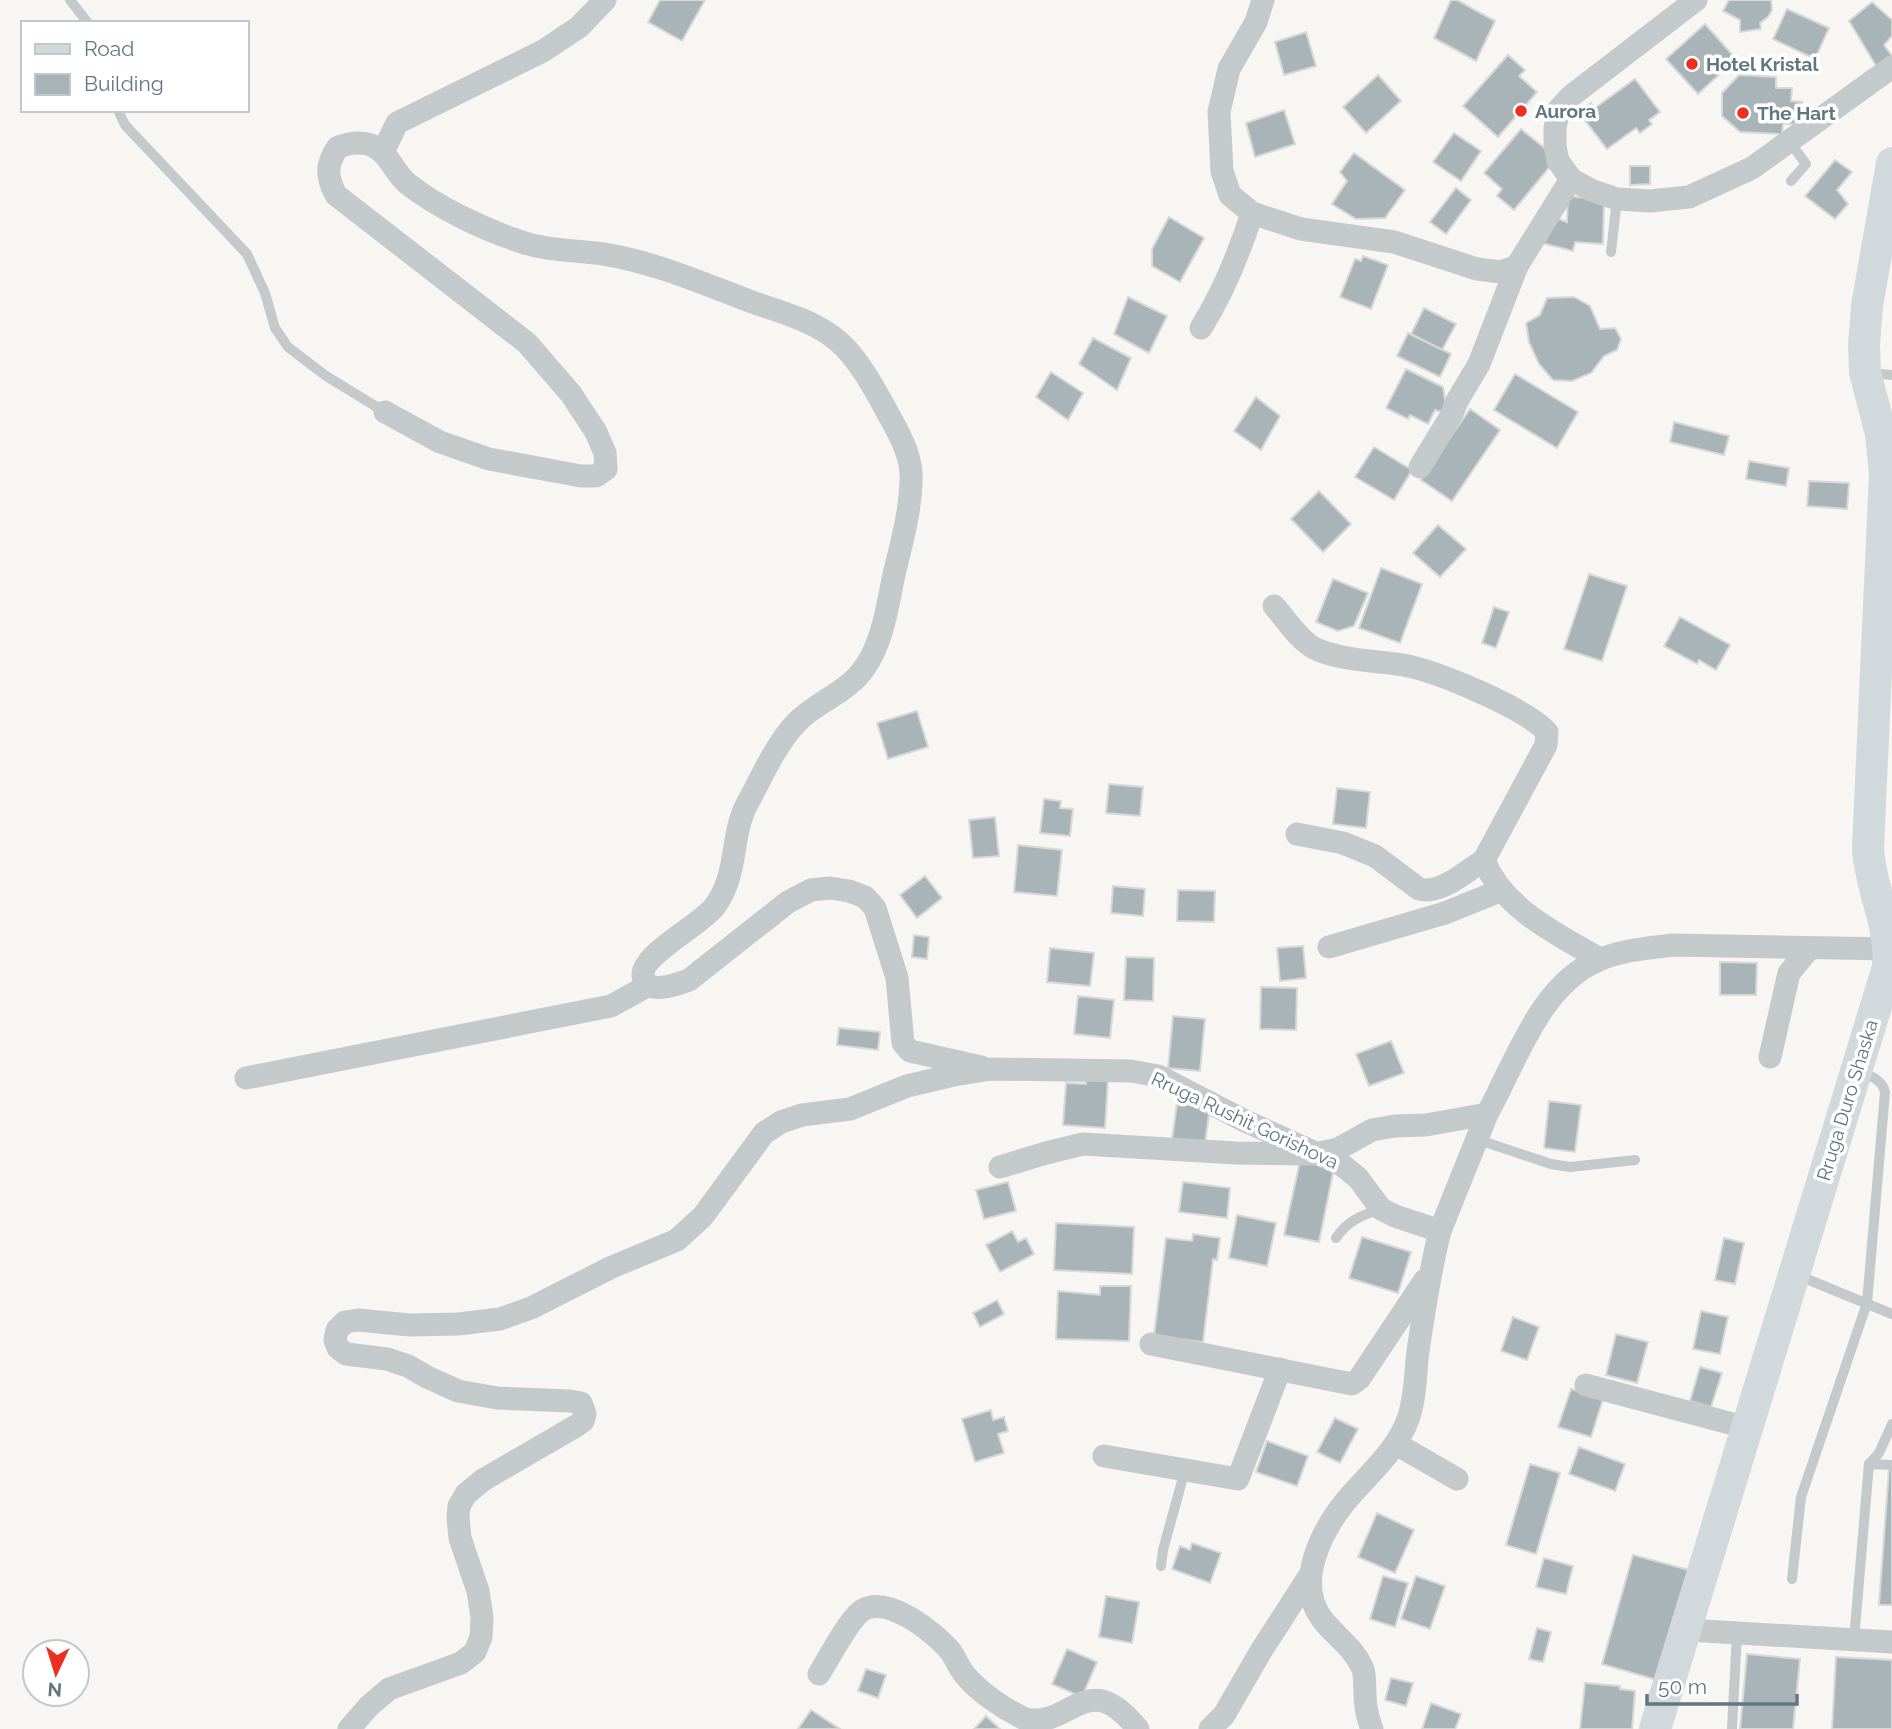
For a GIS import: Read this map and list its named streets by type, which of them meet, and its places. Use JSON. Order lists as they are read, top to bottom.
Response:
{
  "streets": {
    "main road": ["Rruga Duro Shaska"],
    "street": ["Rruga Rushit Gorishova"]
  },
  "places": ["Hotel Kristal", "Aurora", "The Hart"],
  "legend": ["Road", "Building"],
  "scale_bar": "50 m",
  "north": "bottom"
}
